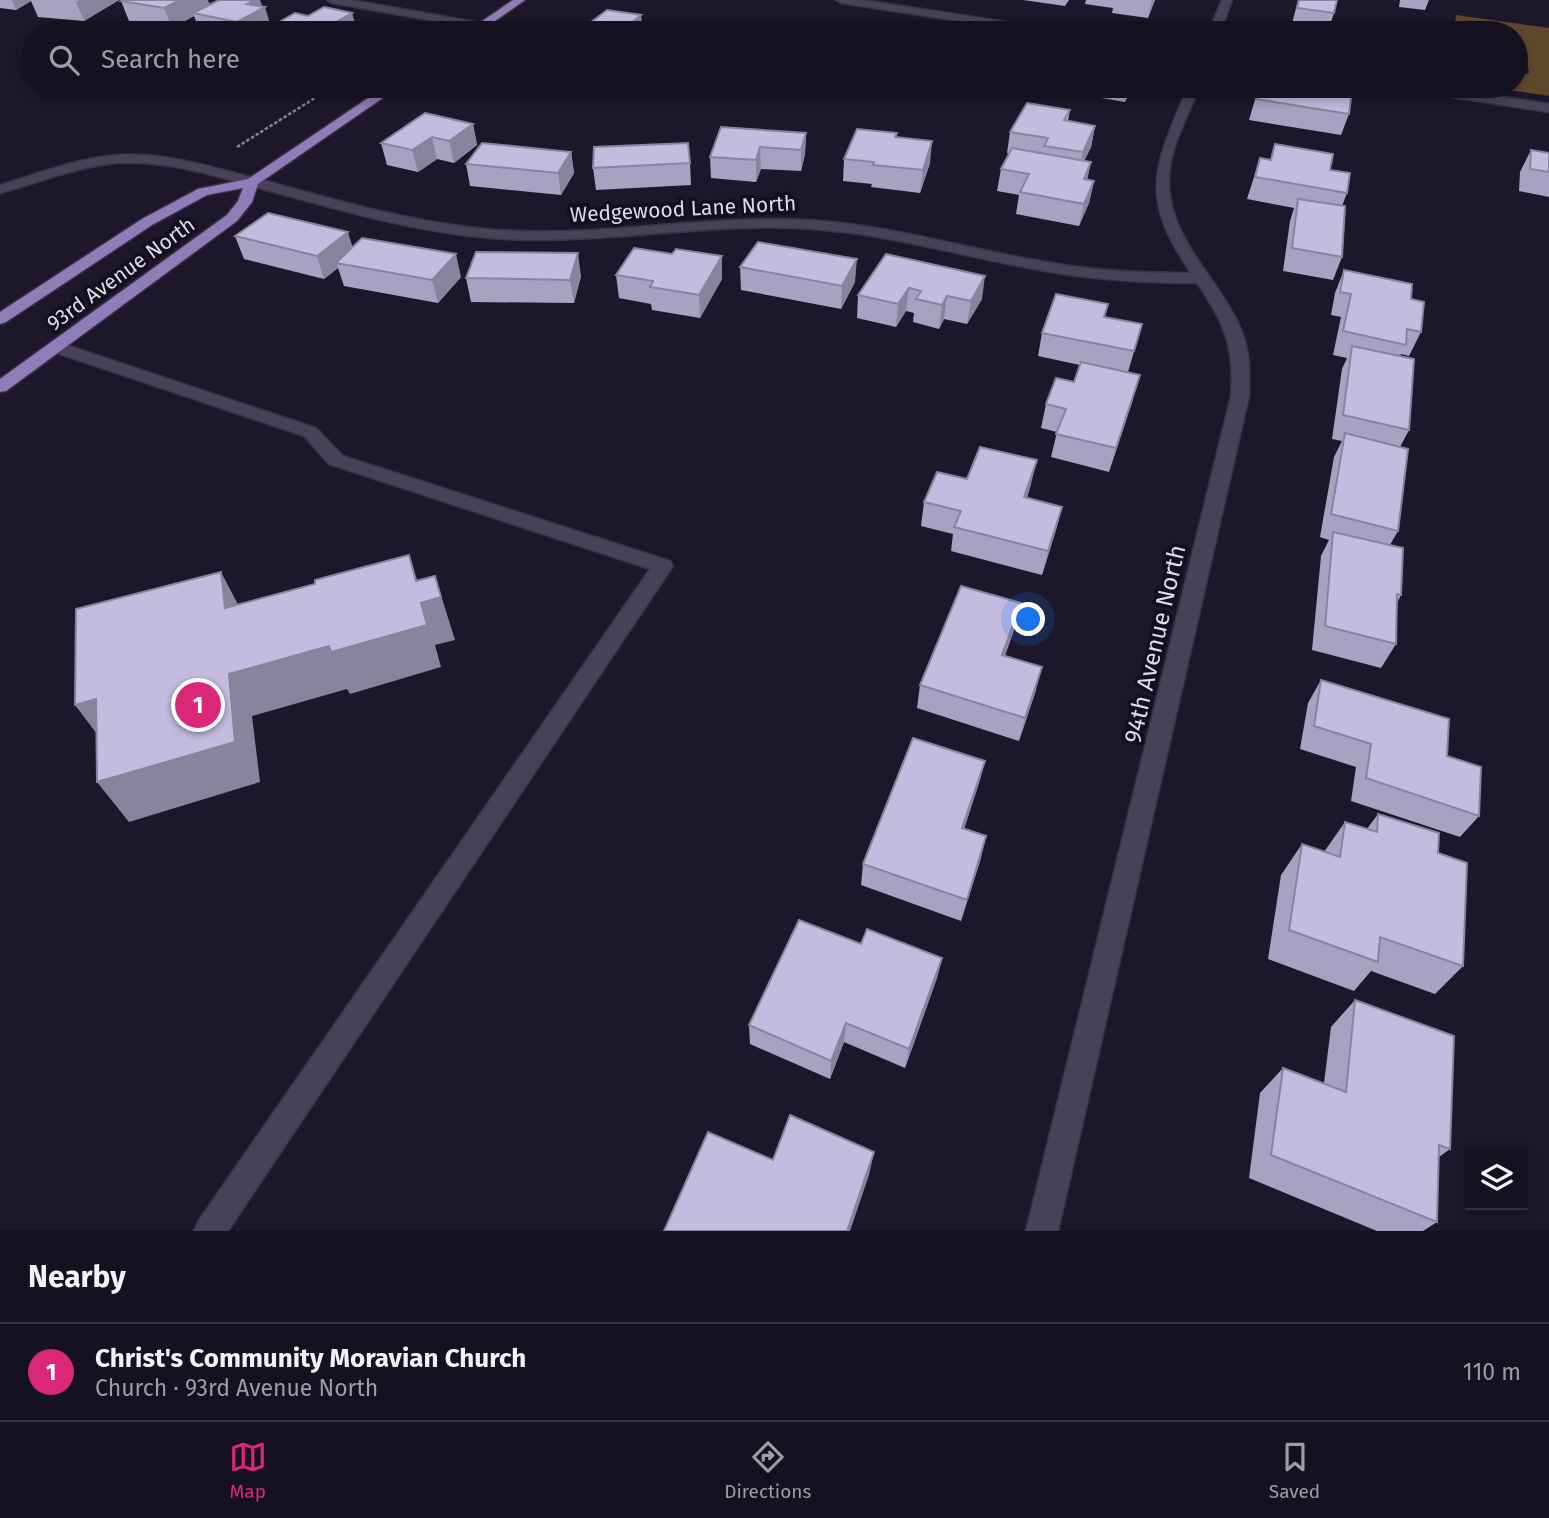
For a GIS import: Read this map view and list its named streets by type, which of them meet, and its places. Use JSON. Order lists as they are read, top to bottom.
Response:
{
  "streets": {
    "main road": ["93rd Avenue North"],
    "street": ["Wedgewood Lane North", "94th Avenue North"]
  },
  "crossings": [
    ["Wedgewood Lane North", "93rd Avenue North"],
    ["Wedgewood Lane North", "94th Avenue North"]
  ],
  "page": {
    "search": "Search here",
    "pins": "1",
    "heading": "Nearby",
    "list": [
      {
        "mark": "1",
        "name": "Christ's Community Moravian Church",
        "note": "Church · 93rd Avenue North",
        "value": "110 m"
      }
    ],
    "nav": ["Map", "Directions", "Saved"]
  }
}
